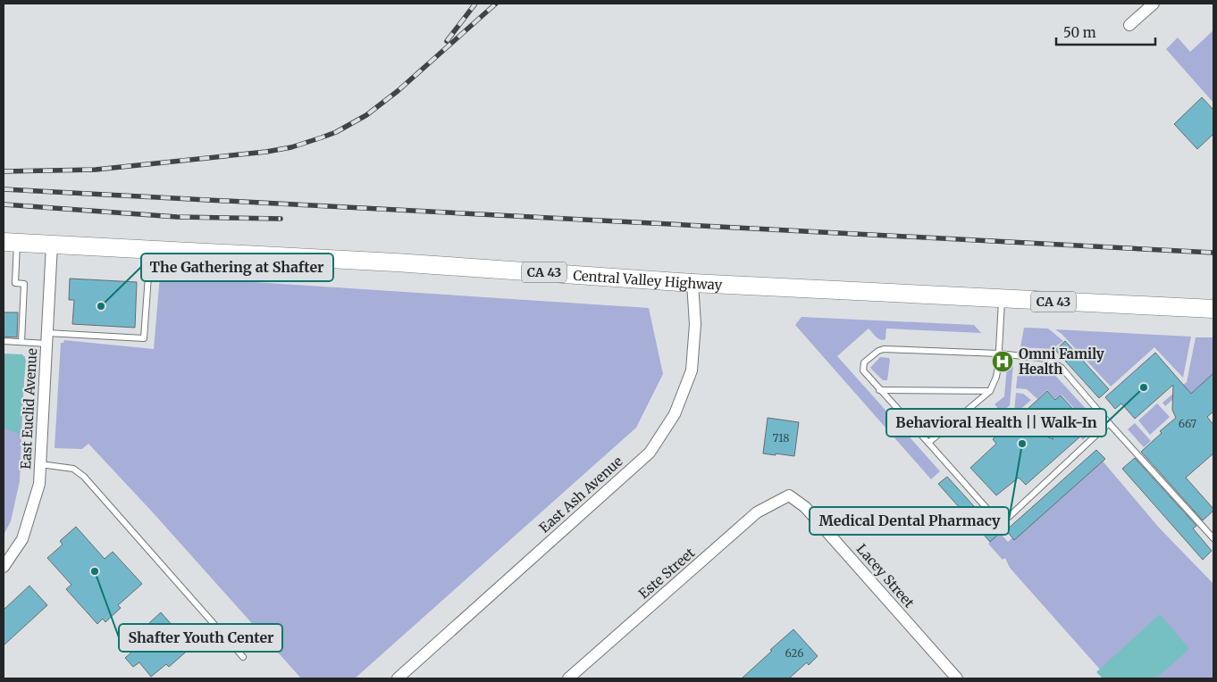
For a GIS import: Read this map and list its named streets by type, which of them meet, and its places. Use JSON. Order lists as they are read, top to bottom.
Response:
{
  "streets": {
    "main road": ["CA 43", "Central Valley Highway"],
    "street": [
      "East Euclid Avenue",
      "East Ash Avenue",
      "Este Street",
      "Lacey Street"
    ]
  },
  "crossings": [
    ["Central Valley Highway", "East Euclid Avenue"],
    ["Central Valley Highway", "East Ash Avenue"],
    ["Este Street", "Lacey Street"]
  ],
  "places": {
    "other": [
      "The Gathering at Shafter",
      "Behavioral Health || Walk-In",
      "Medical Dental Pharmacy",
      "Shafter Youth Center"
    ],
    "hospital": ["Omni Family Health"]
  },
  "house_numbers": ["667", "718", "626"],
  "scale_bar": "50 m"
}
